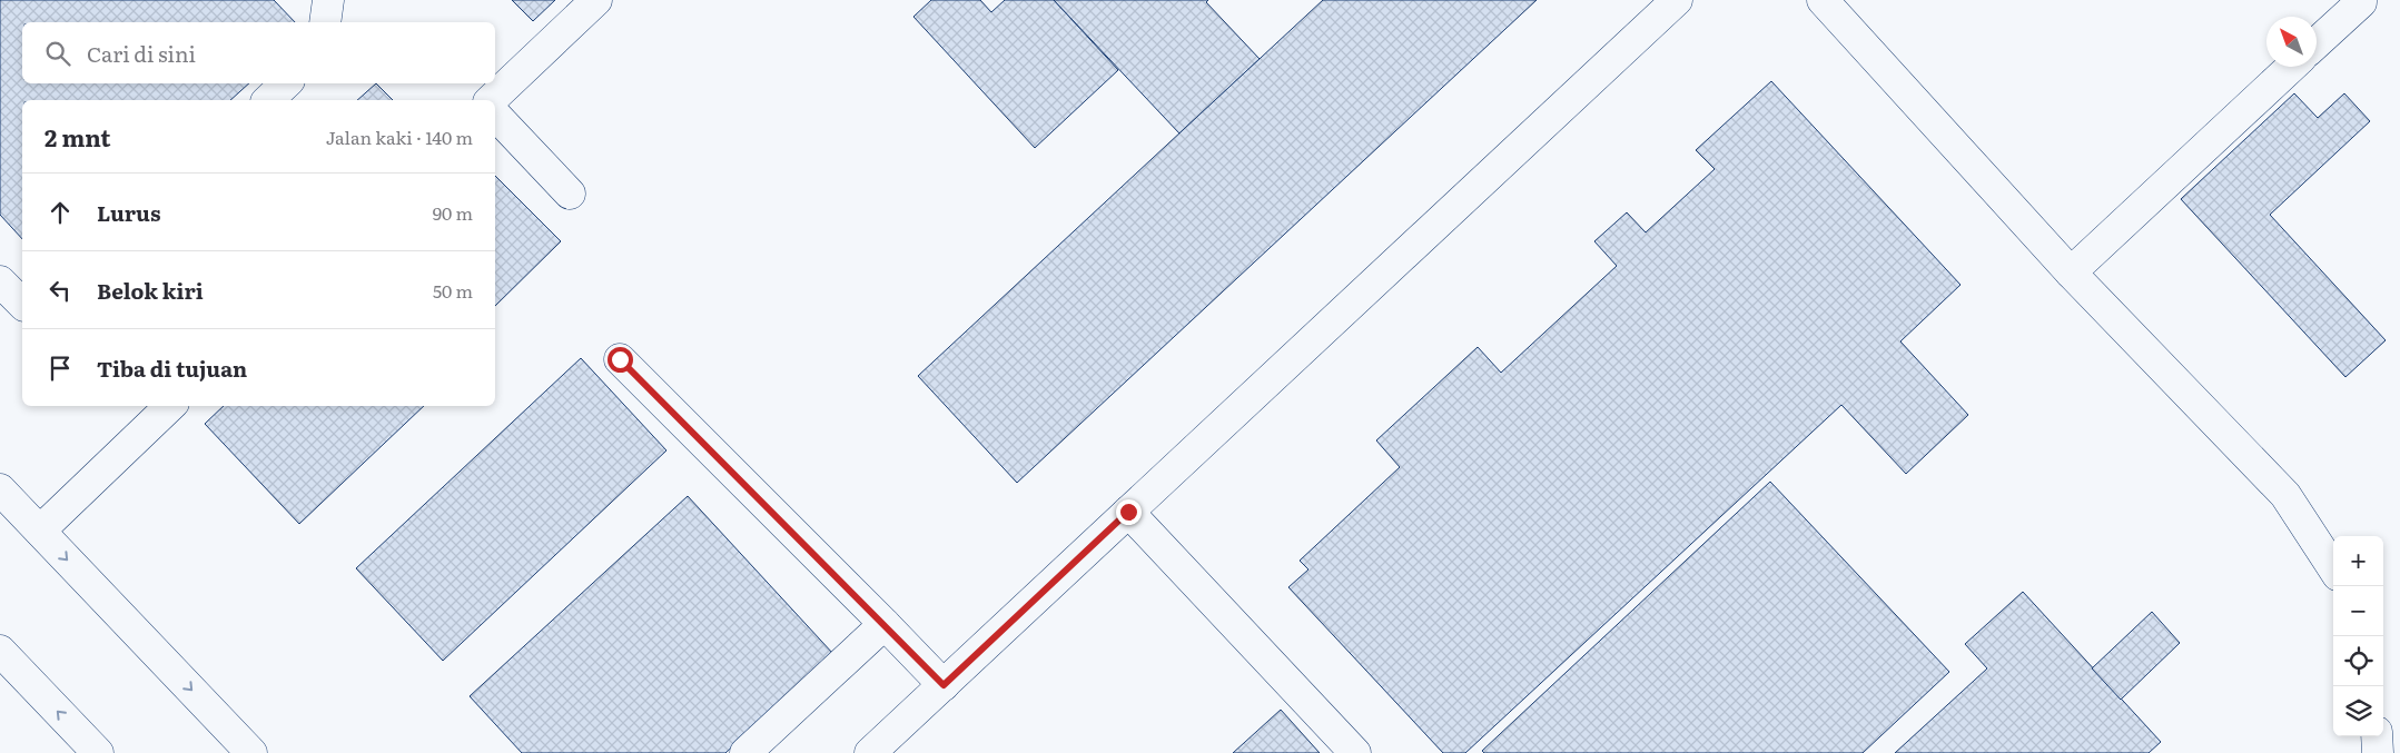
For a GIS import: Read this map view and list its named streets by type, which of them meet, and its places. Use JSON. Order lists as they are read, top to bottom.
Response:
{
  "north": "top left",
  "page": {
    "search": "Cari di sini",
    "heading": ["2 mnt", "Jalan kaki · 140 m"],
    "list": [
      ["Lurus", "90 m"],
      ["Belok kiri", "50 m"],
      "Tiba di tujuan"
    ],
    "map_buttons": ["+", "−"]
  }
}
